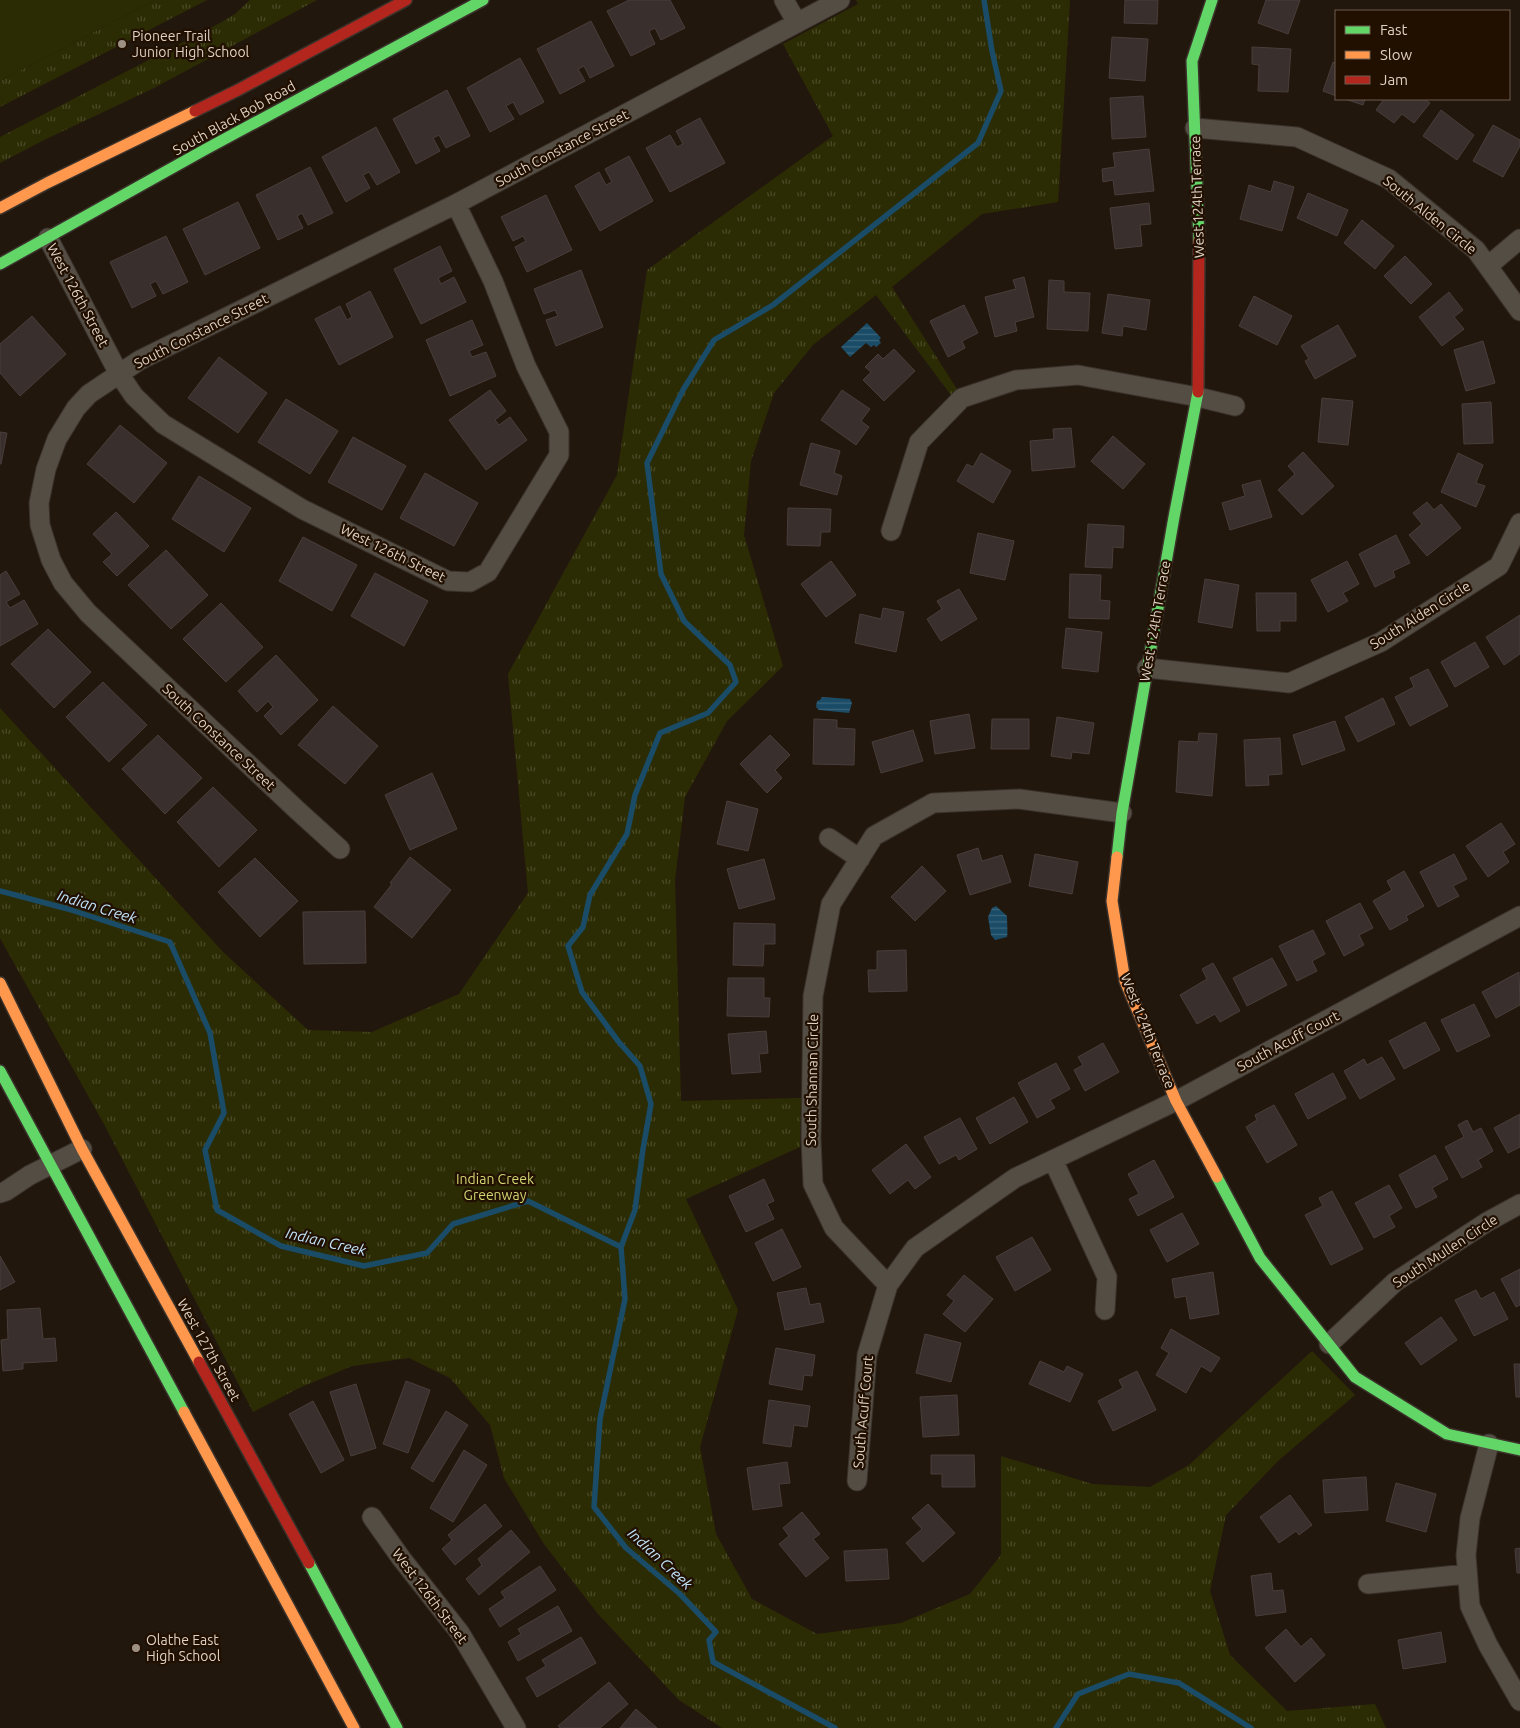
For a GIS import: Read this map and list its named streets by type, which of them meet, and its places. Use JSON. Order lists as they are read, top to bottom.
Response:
{
  "streets": {
    "main road": ["South Black Bob Road", "West 124th Terrace", "West 127th Street"],
    "street": [
      "South Constance Street",
      "South Alden Circle",
      "West 126th Street",
      "South Acuff Court",
      "South Shannan Circle",
      "South Mullen Circle"
    ]
  },
  "crossings": [
    ["South Black Bob Road", "West 126th Street"],
    ["South Constance Street", "West 126th Street"],
    ["West 124th Terrace", "South Alden Circle"],
    ["West 124th Terrace", "South Acuff Court"],
    ["West 124th Terrace", "South Shannan Circle"],
    ["West 124th Terrace", "South Mullen Circle"],
    ["South Acuff Court", "South Shannan Circle"]
  ],
  "water": ["Indian Creek"],
  "parks": ["Indian Creek Greenway"],
  "places": ["Pioneer Trail Junior High School", "Olathe East High School"],
  "legend": ["Fast", "Slow", "Jam"]
}
